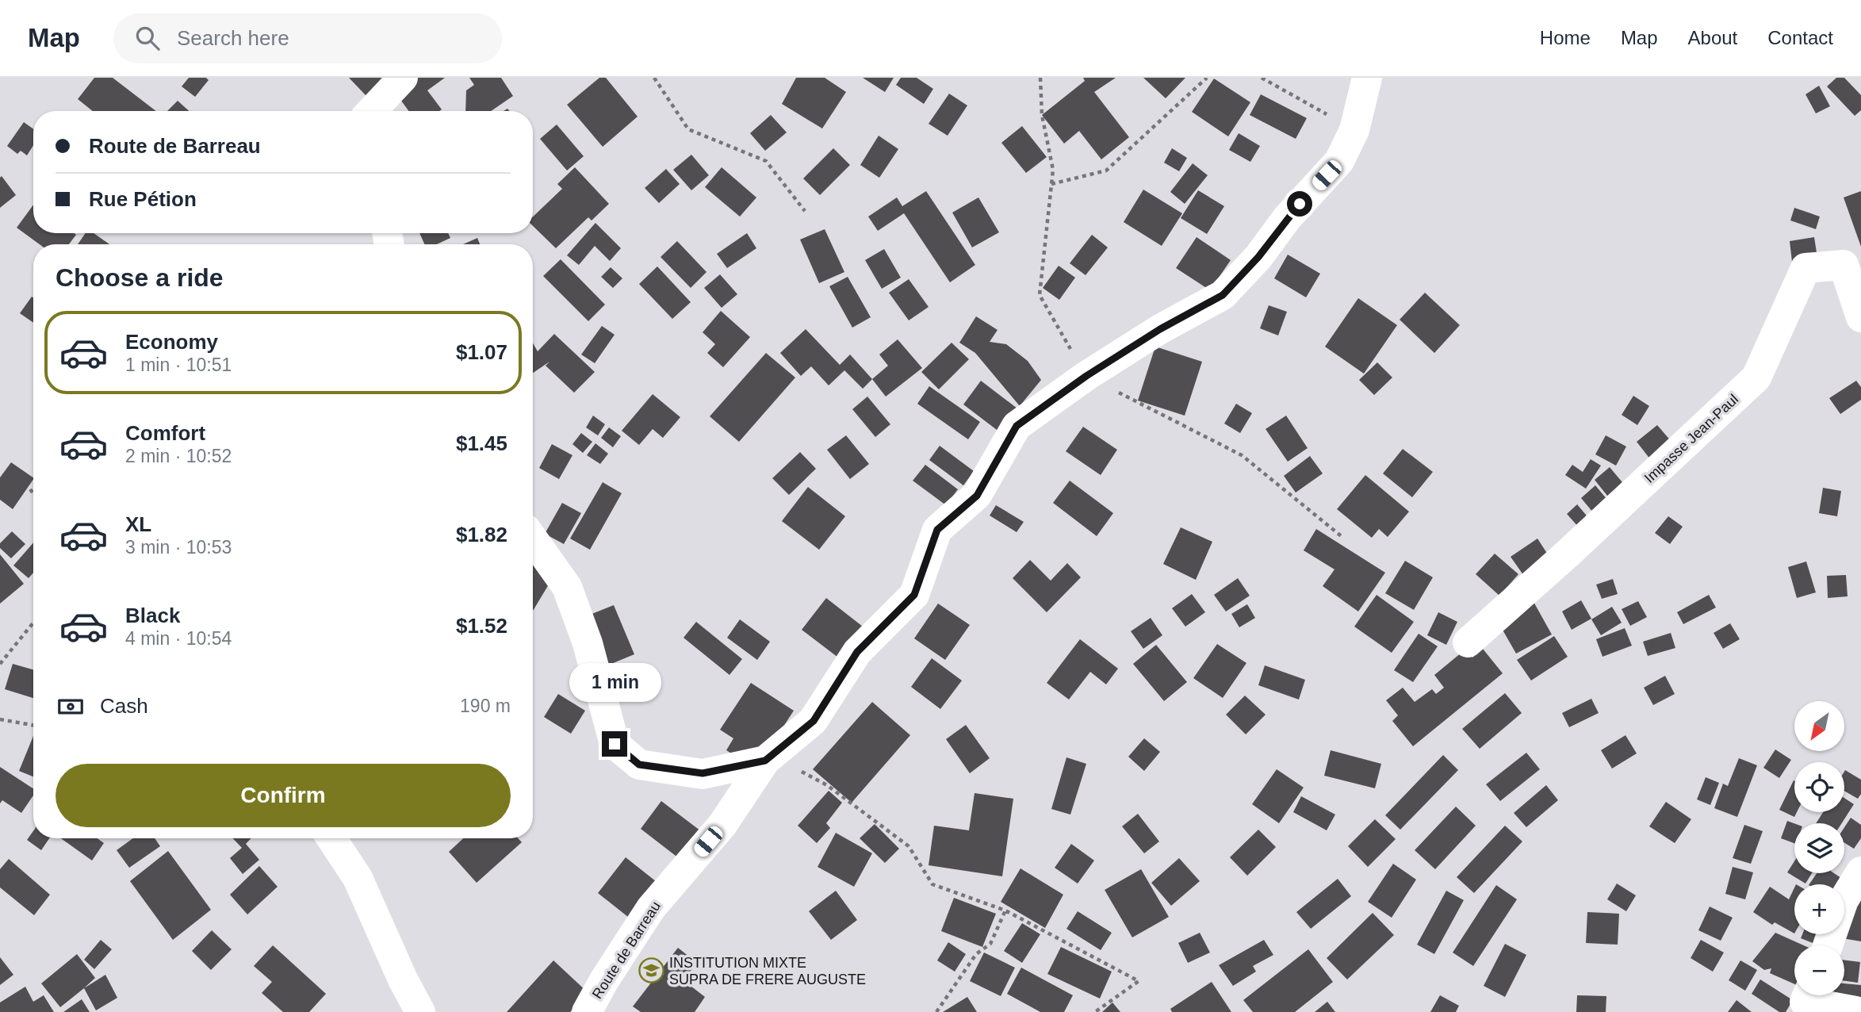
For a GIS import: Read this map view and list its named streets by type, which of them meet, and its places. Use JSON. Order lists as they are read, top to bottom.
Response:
{
  "streets": {
    "street": ["Impasse Jean-Paul", "Route de Barreau"]
  },
  "places": {
    "school or university": ["INSTITUTION MIXTE SUPRA DE FRERE AUGUSTE"]
  },
  "north": "bottom left",
  "page": {
    "header": "Map",
    "search": "Search here",
    "nav": [
      "Home",
      "Map",
      "About",
      "Contact"
    ],
    "banner": ["Route de Barreau", "Rue Pétion"],
    "heading": "Choose a ride",
    "list": [
      {
        "name": "Economy",
        "note": "1 min · 10:51",
        "value": "$1.07"
      },
      {
        "name": "Comfort",
        "note": "2 min · 10:52",
        "value": "$1.45"
      },
      {
        "name": "XL",
        "note": "3 min · 10:53",
        "value": "$1.82"
      },
      {
        "name": "Black",
        "note": "4 min · 10:54",
        "value": "$1.52"
      }
    ],
    "bubble": "1 min",
    "pay": ["Cash", "190 m"],
    "map_buttons": ["+", "−"],
    "buttons": "Confirm"
  }
}
